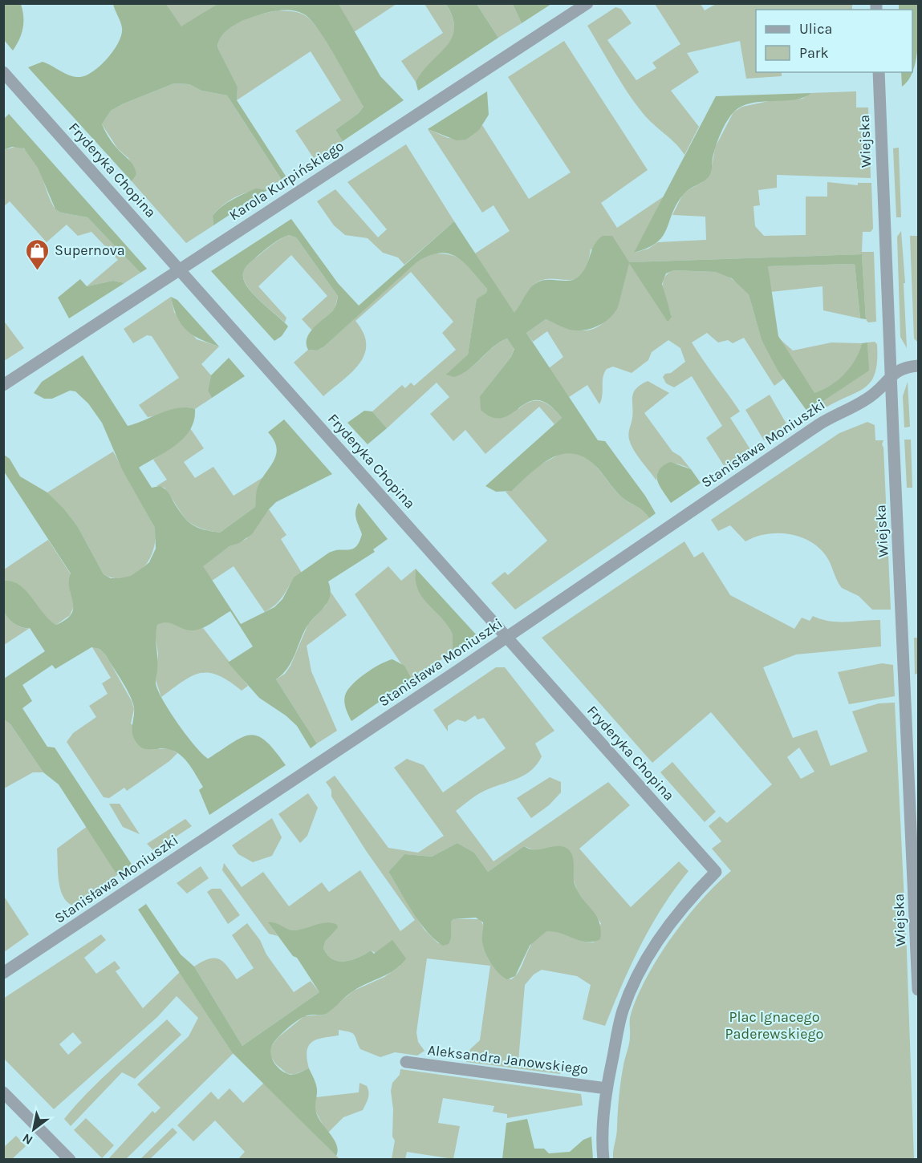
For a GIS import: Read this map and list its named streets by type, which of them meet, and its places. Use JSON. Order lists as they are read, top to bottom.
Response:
{
  "streets": {
    "street": [
      "Wiejska",
      "Fryderyka Chopina",
      "Karola Kurpińskiego",
      "Stanisława Moniuszki",
      "Aleksandra Janowskiego"
    ]
  },
  "crossings": [
    ["Wiejska", "Stanisława Moniuszki"],
    ["Fryderyka Chopina", "Karola Kurpińskiego"],
    ["Fryderyka Chopina", "Stanisława Moniuszki"],
    ["Fryderyka Chopina", "Aleksandra Janowskiego"]
  ],
  "parks": ["Plac Ignacego Paderewskiego"],
  "places": {
    "shop": ["Supernova"]
  },
  "legend": ["Ulica", "Park"],
  "north": "bottom left"
}
